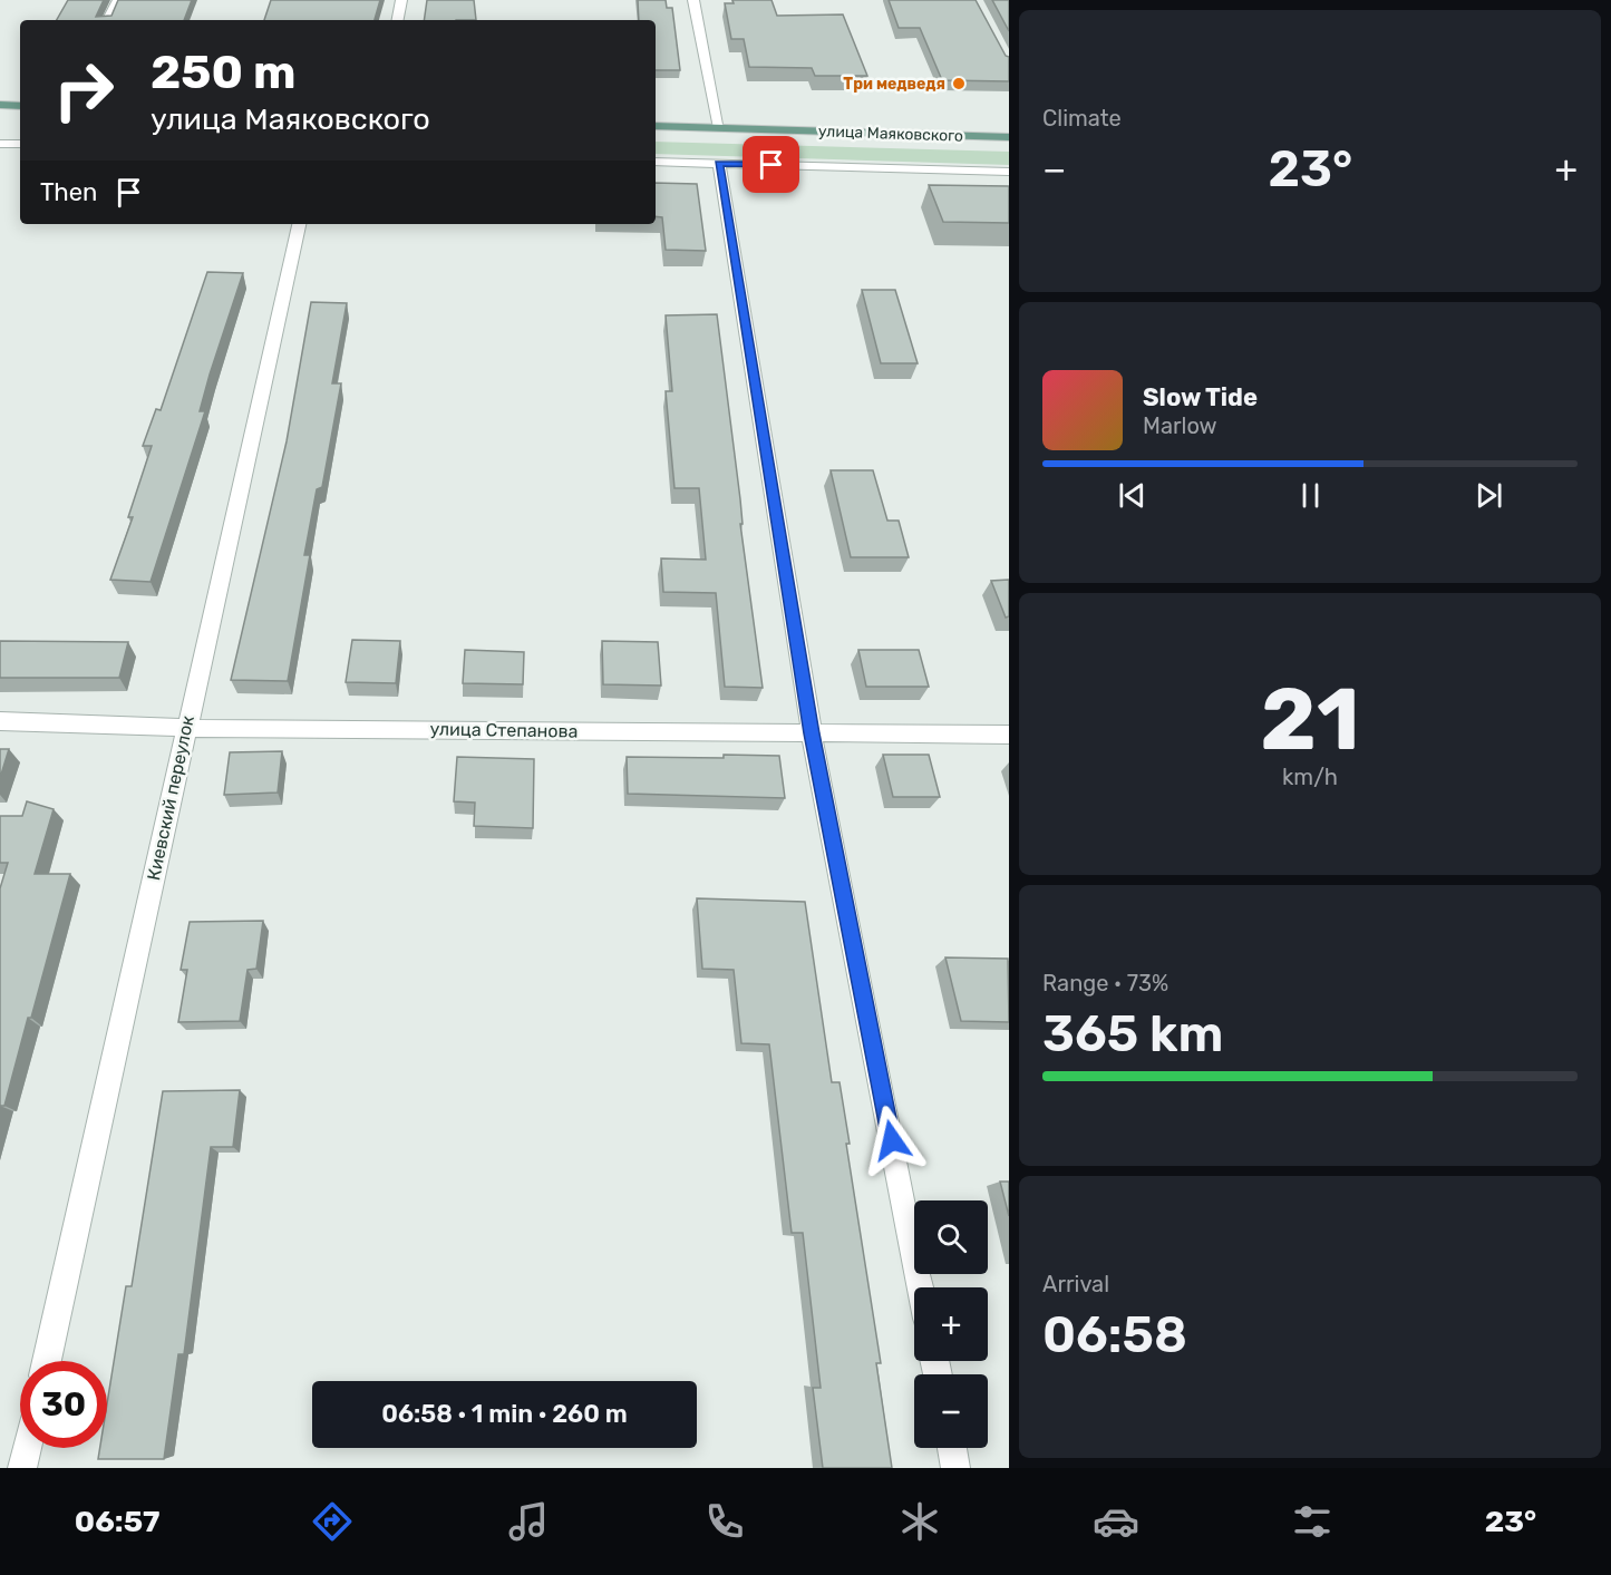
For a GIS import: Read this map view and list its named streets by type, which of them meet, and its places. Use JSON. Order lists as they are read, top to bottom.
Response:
{
  "streets": {
    "main road": ["улица Маяковского"],
    "street": ["улица Степанова", "Киевский переулок"]
  },
  "crossings": [
    ["улица Степанова", "Киевский переулок"]
  ],
  "places": ["Три медведя"],
  "page": {
    "tile": [
      "Climate",
      ["21", "km/h"],
      ["Range · 73%", "365 km"],
      ["Arrival", "06:58"]
    ],
    "turn": ["250 m", "улица Маяковского"],
    "heat": ["−", "23°", "+"],
    "then": "Then",
    "song": ["Slow Tide", "Marlow"],
    "map_buttons": ["+", "−"],
    "limit": "30",
    "trip": "06:58 · 1 min · 260 m",
    "tabs": ["06:57", "23°"]
  }
}
